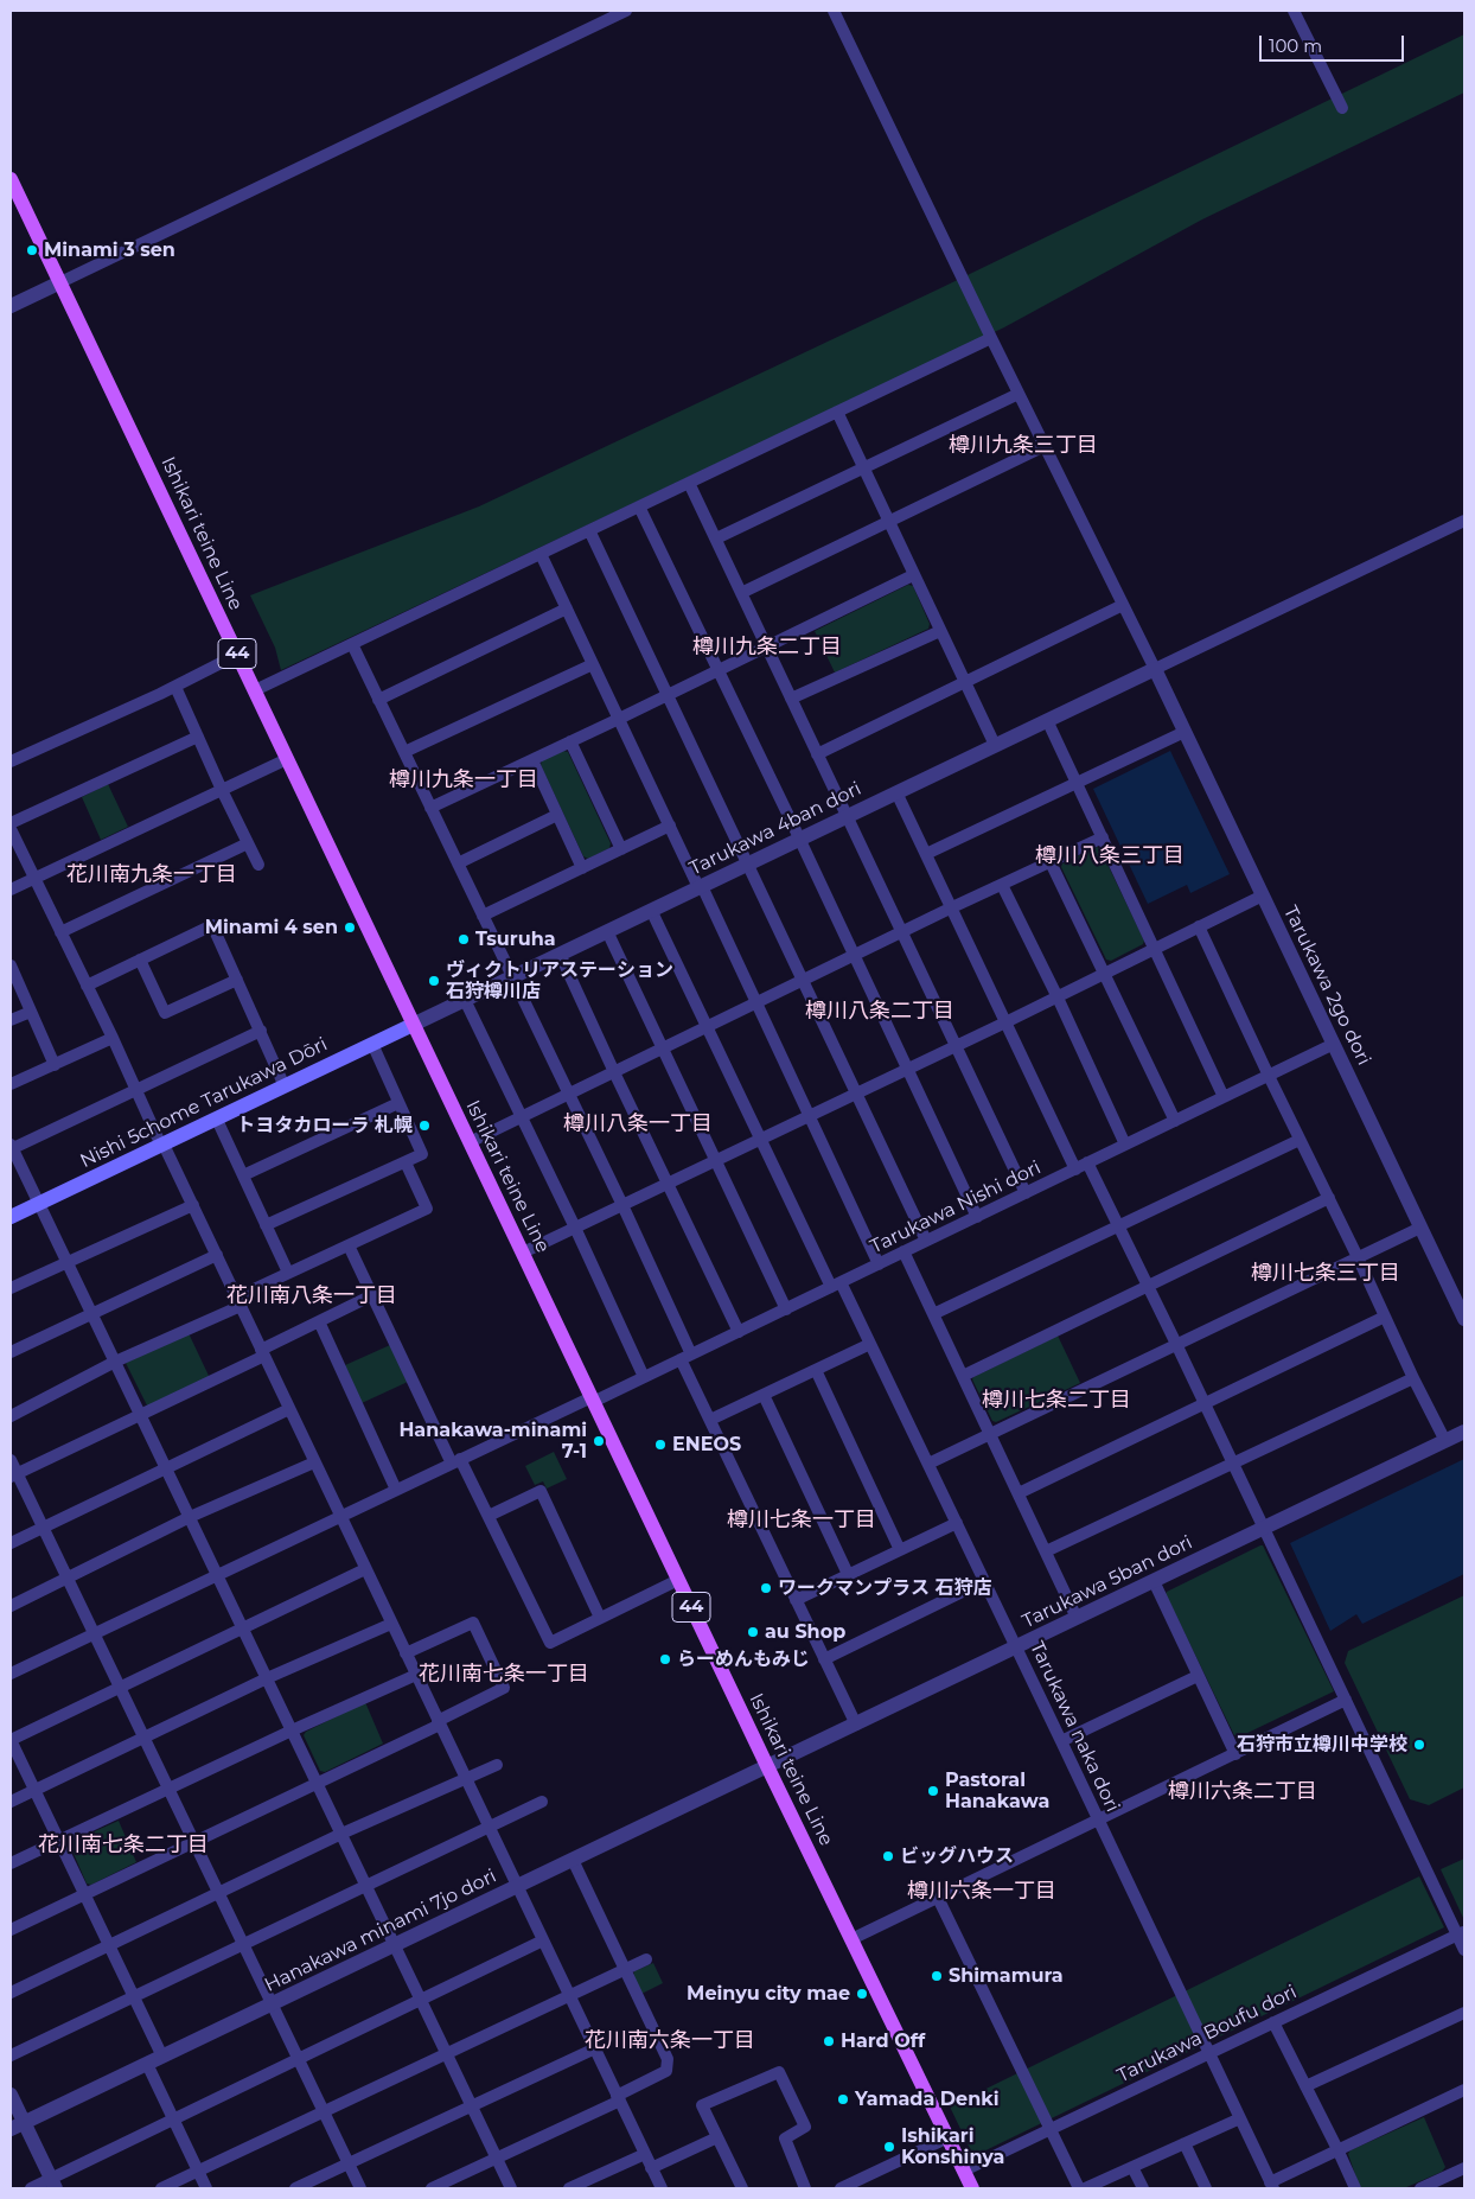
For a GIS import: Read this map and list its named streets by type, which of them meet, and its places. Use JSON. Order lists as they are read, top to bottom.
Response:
{
  "streets": {
    "main road": ["Ishikari teine Line", "44", "Nishi 5chome Tarukawa Dōri"],
    "street": [
      "Tarukawa 4ban dori",
      "Tarukawa 2go dori",
      "Tarukawa Nishi dori",
      "Tarukawa 5ban dori",
      "Tarukawa naka dori",
      "Hanakawa minami 7jo dori",
      "Tarukawa Boufu dori"
    ]
  },
  "crossings": [
    ["Ishikari teine Line", "Tarukawa 4ban dori"],
    ["Ishikari teine Line", "Nishi 5chome Tarukawa Dōri"],
    ["Ishikari teine Line", "Tarukawa Nishi dori"],
    ["Ishikari teine Line", "Tarukawa 5ban dori"],
    ["Ishikari teine Line", "Hanakawa minami 7jo dori"],
    ["Ishikari teine Line", "Tarukawa Boufu dori"],
    ["Tarukawa 4ban dori", "Tarukawa 2go dori"],
    ["Tarukawa 4ban dori", "Nishi 5chome Tarukawa Dōri"],
    ["Tarukawa 4ban dori", "Tarukawa naka dori"],
    ["Tarukawa 2go dori", "Tarukawa Nishi dori"],
    ["Tarukawa Nishi dori", "Tarukawa naka dori"],
    ["Tarukawa 5ban dori", "Tarukawa naka dori"],
    ["Tarukawa 5ban dori", "Hanakawa minami 7jo dori"],
    ["Tarukawa naka dori", "Tarukawa Boufu dori"]
  ],
  "districts": [
    "樽川九条三丁目",
    "樽川九条二丁目",
    "樽川九条一丁目",
    "樽川八条三丁目",
    "花川南九条一丁目",
    "樽川八条二丁目",
    "樽川八条一丁目",
    "樽川七条三丁目",
    "花川南八条一丁目",
    "樽川七条二丁目",
    "樽川七条一丁目",
    "花川南七条一丁目",
    "樽川六条二丁目",
    "花川南七条二丁目",
    "樽川六条一丁目",
    "花川南六条一丁目"
  ],
  "places": [
    "Minami 3 sen",
    "Minami 4 sen",
    "Tsuruha",
    "ヴィクトリアステーション 石狩樽川店",
    "トヨタカローラ 札幌",
    "Hanakawa-minami 7-1",
    "ENEOS",
    "ワークマンプラス 石狩店",
    "au Shop",
    "らーめんもみじ",
    "石狩市立樽川中学校",
    "Pastoral Hanakawa",
    "ビッグハウス",
    "Shimamura",
    "Meinyu city mae",
    "Hard Off",
    "Yamada Denki",
    "Ishikari Konshinya"
  ],
  "scale_bar": "100 m"
}
